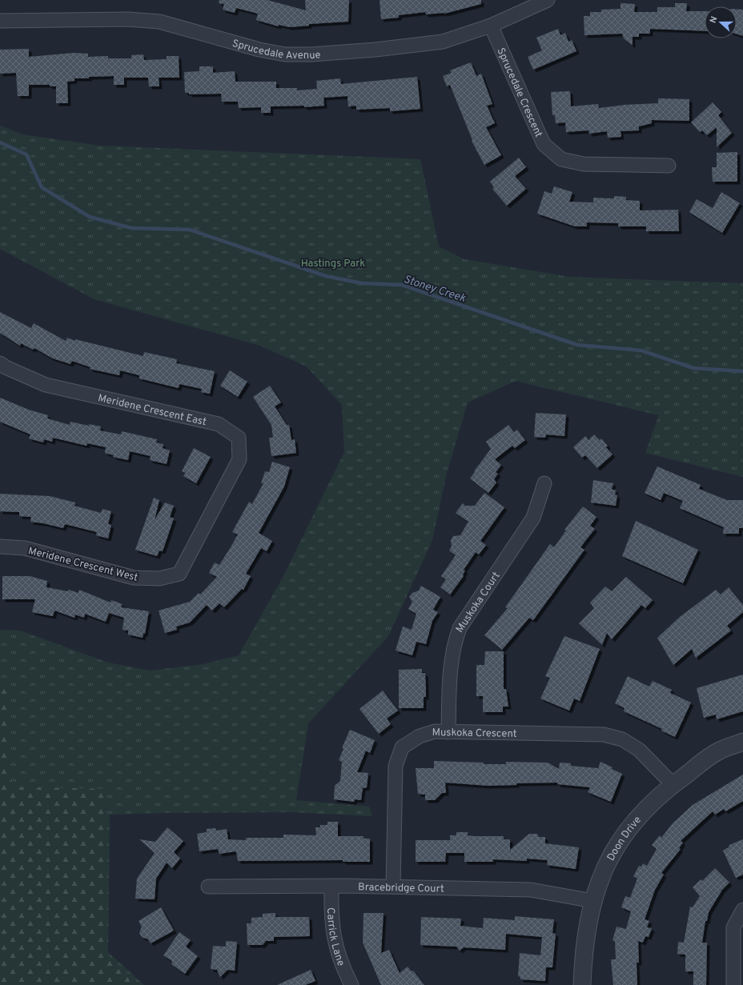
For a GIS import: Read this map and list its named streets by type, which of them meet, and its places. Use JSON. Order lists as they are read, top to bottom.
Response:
{
  "streets": {
    "street": [
      "Sprucedale Avenue",
      "Sprucedale Crescent",
      "Meridene Crescent East",
      "Meridene Crescent West",
      "Muskoka Court",
      "Muskoka Crescent",
      "Doon Drive",
      "Bracebridge Court",
      "Carrick Lane"
    ]
  },
  "crossings": [
    ["Sprucedale Avenue", "Sprucedale Crescent"],
    ["Meridene Crescent East", "Meridene Crescent West"],
    ["Muskoka Court", "Muskoka Crescent"],
    ["Muskoka Crescent", "Doon Drive"],
    ["Muskoka Crescent", "Bracebridge Court"],
    ["Doon Drive", "Bracebridge Court"],
    ["Bracebridge Court", "Carrick Lane"]
  ],
  "water": ["Stoney Creek"],
  "parks": ["Hastings Park"],
  "north": "left"
}
